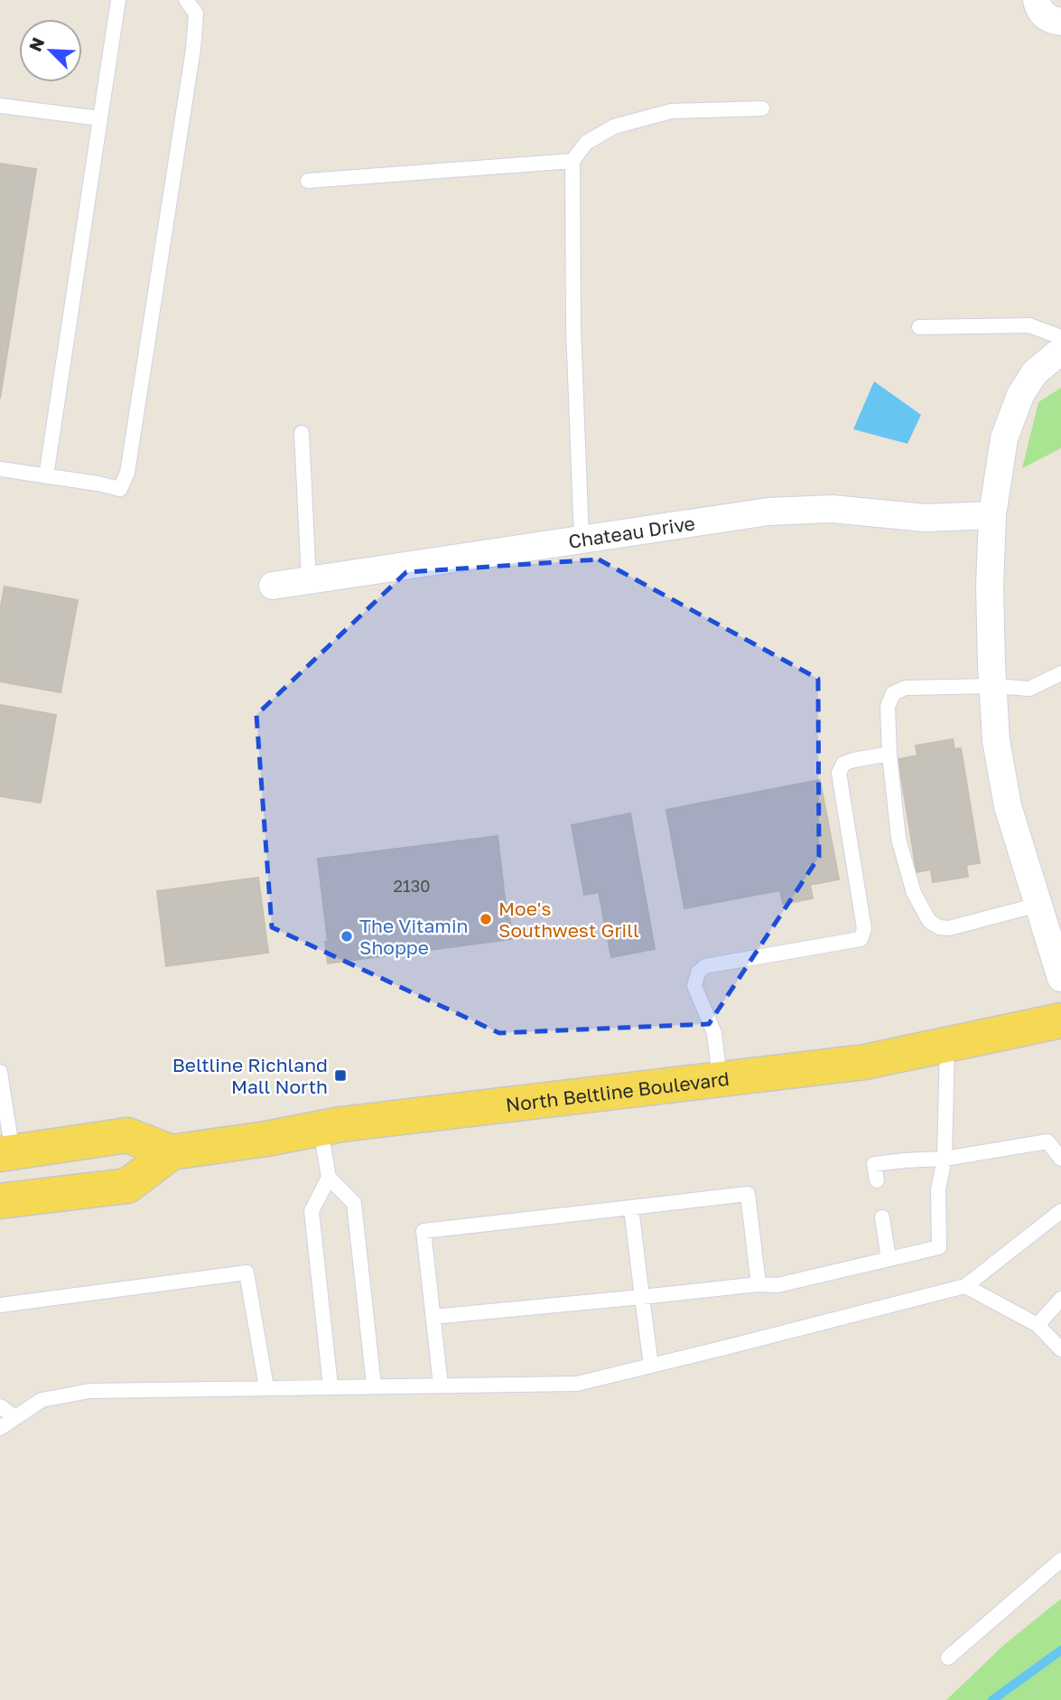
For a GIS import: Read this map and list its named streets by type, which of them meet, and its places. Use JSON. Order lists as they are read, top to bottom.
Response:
{
  "streets": {
    "main road": ["North Beltline Boulevard"],
    "street": ["Chateau Drive"]
  },
  "places": {
    "other": ["Moe's Southwest Grill", "The Vitamin Shoppe"],
    "transit": ["Beltline Richland Mall North"]
  },
  "house_numbers": ["2130"],
  "north": "top left"
}
